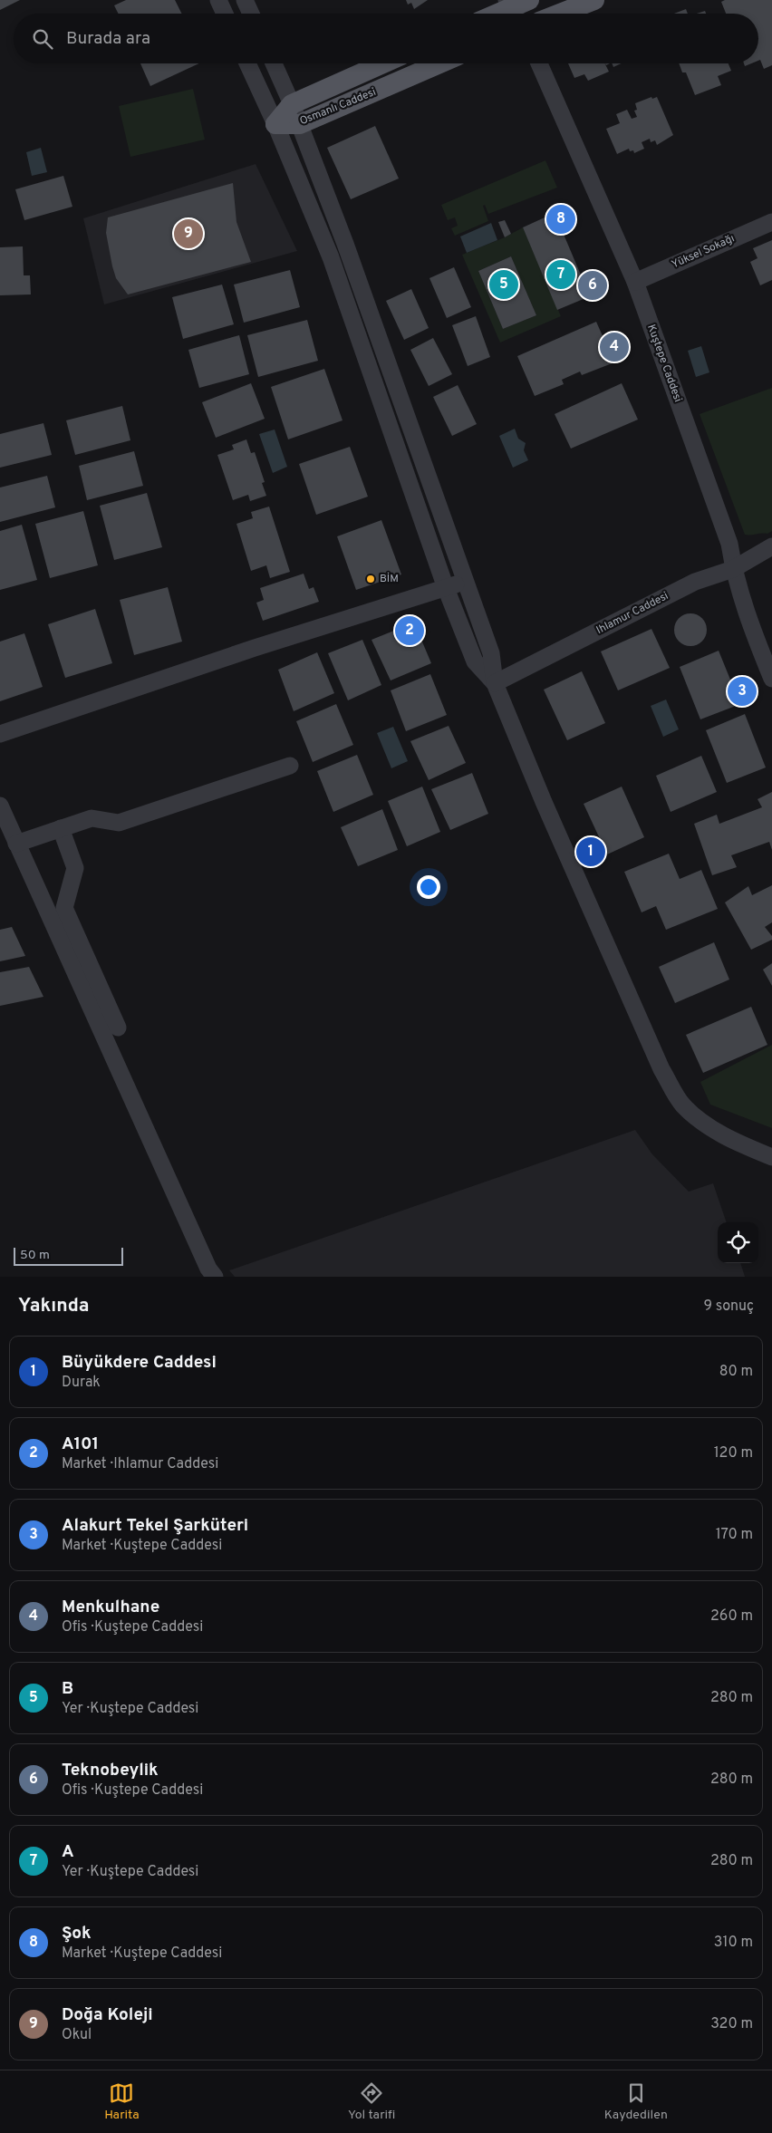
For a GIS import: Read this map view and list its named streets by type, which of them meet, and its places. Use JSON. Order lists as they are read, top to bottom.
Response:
{
  "streets": {
    "main road": ["Osmanlı Caddesi"],
    "street": ["Yüksel Sokağı", "Kuştepe Caddesi", "Ihlamur Caddesi"]
  },
  "crossings": [
    ["Yüksel Sokağı", "Kuştepe Caddesi"],
    ["Kuştepe Caddesi", "Ihlamur Caddesi"]
  ],
  "places": ["BİM"],
  "scale_bar": "50 m",
  "page": {
    "search": "Burada ara",
    "pins": [
      "8",
      "9",
      "7",
      "5",
      "6",
      "4",
      "2",
      "3",
      "1"
    ],
    "scale": "50 m",
    "heading": ["Yakında", "9 sonuç"],
    "list": [
      {
        "mark": "1",
        "name": "Büyükdere Caddesi",
        "note": "Durak",
        "value": "80 m"
      },
      {
        "mark": "2",
        "name": "A101",
        "note": "Market · Ihlamur Caddesi",
        "value": "120 m"
      },
      {
        "mark": "3",
        "name": "Alakurt Tekel Şarküteri",
        "note": "Market · Kuştepe Caddesi",
        "value": "170 m"
      },
      {
        "mark": "4",
        "name": "Menkulhane",
        "note": "Ofis · Kuştepe Caddesi",
        "value": "260 m"
      },
      {
        "mark": "5",
        "name": "B",
        "note": "Yer · Kuştepe Caddesi",
        "value": "280 m"
      },
      {
        "mark": "6",
        "name": "Teknobeylik",
        "note": "Ofis · Kuştepe Caddesi",
        "value": "280 m"
      },
      {
        "mark": "7",
        "name": "A",
        "note": "Yer · Kuştepe Caddesi",
        "value": "280 m"
      },
      {
        "mark": "8",
        "name": "Şok",
        "note": "Market · Kuştepe Caddesi",
        "value": "310 m"
      },
      {
        "mark": "9",
        "name": "Doğa Koleji",
        "note": "Okul",
        "value": "320 m"
      }
    ],
    "nav": ["Harita", "Yol tarifi", "Kaydedilen"]
  }
}
